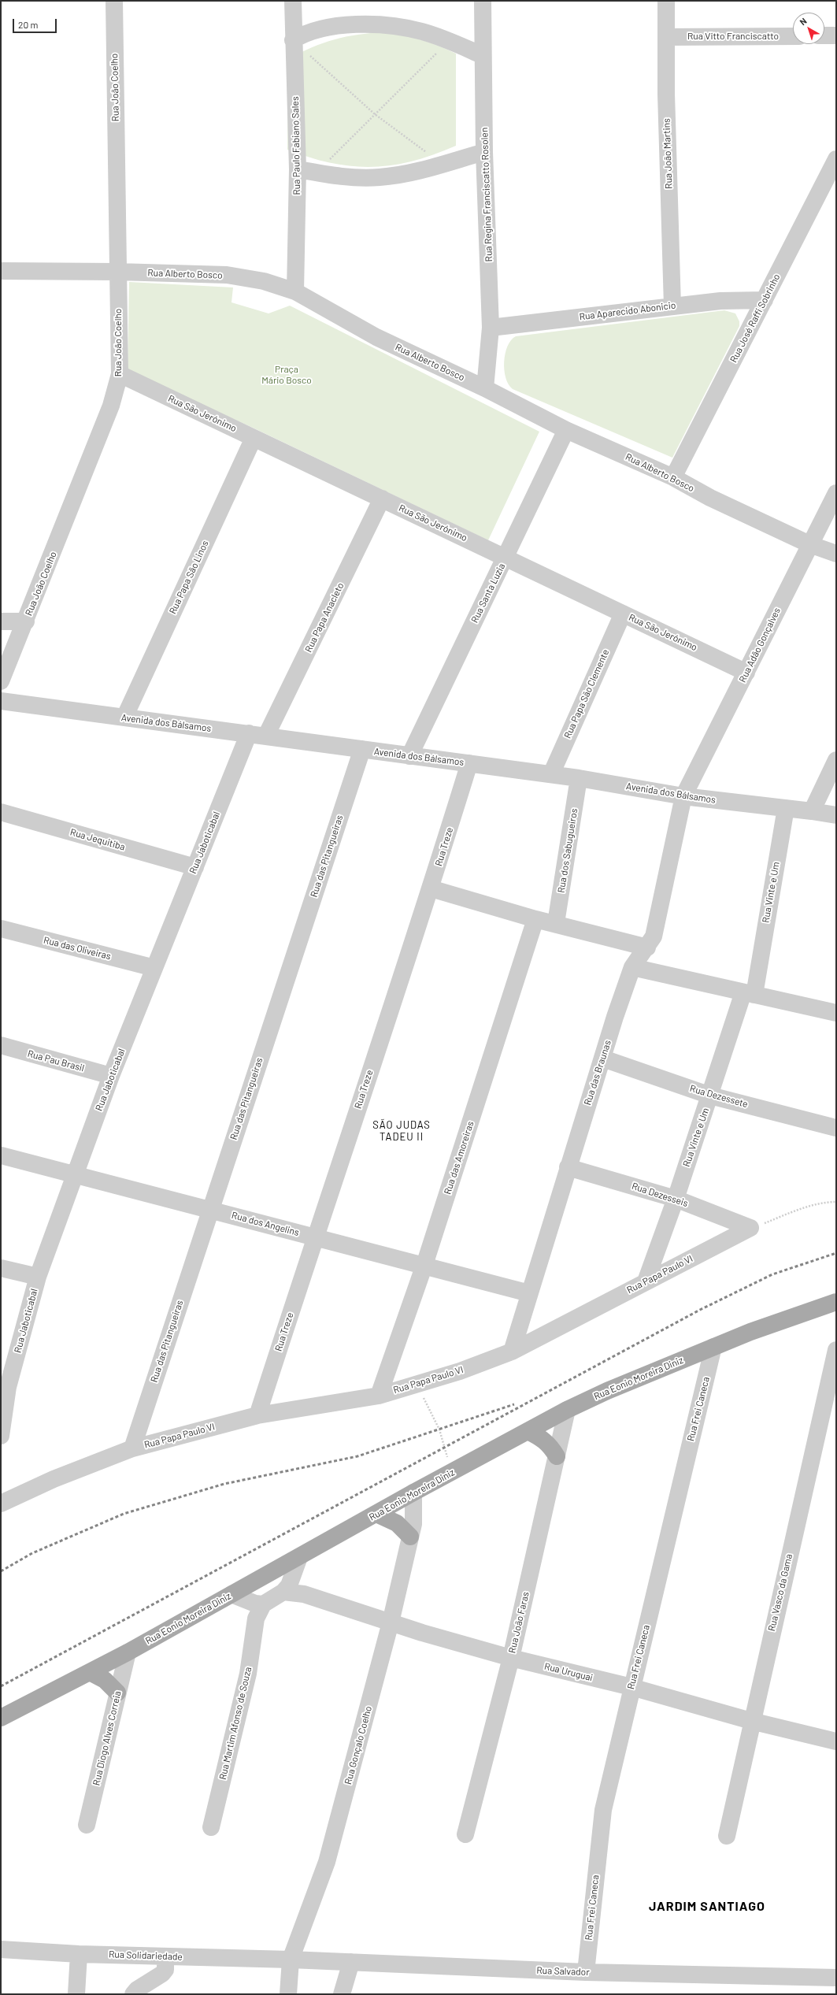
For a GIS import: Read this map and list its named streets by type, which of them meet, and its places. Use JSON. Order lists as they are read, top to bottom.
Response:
{
  "streets": {
    "main road": ["Rua Eonio Moreira Diniz"],
    "street": [
      "Rua Vitto Franciscatto",
      "Rua João Coelho",
      "Rua Paulo Fabiano Sales",
      "Rua João Martins",
      "Rua Regina Franciscatto Rosolen",
      "Rua Alberto Bosco",
      "Rua Aparecido Abonicio",
      "Rua José Raffi Sobrinho",
      "Rua São Jerónimo",
      "Rua Papa São Linos",
      "Rua Santa Luzia",
      "Rua Papa Anacleto",
      "Rua Adão Gonçalves",
      "Rua Papa São Clemente",
      "Avenida dos Bálsamos",
      "Rua Jequitiba",
      "Rua Jaboticabal",
      "Rua Treze",
      "Rua dos Sabugueiros",
      "Rua das Pitangueiras",
      "Rua Vinte e Um",
      "Rua das Oliveiras",
      "Rua Pau Brasil",
      "Rua das Braunas",
      "Rua Dezessete",
      "Rua das Amoreiras",
      "Rua Dezesseis",
      "Rua dos Angelins",
      "Rua Papa Paulo VI",
      "Rua Frei Caneca",
      "Rua Vasco da Gama",
      "Rua João Faras",
      "Rua Uruguai",
      "Rua Martim Afonso de Souza",
      "Rua Diogo Alves Correia",
      "Rua Gonçalo Coelho",
      "Rua Solidariedade",
      "Rua Salvador"
    ]
  },
  "crossings": [
    ["Rua Vitto Franciscatto", "Rua João Martins"],
    ["Rua João Coelho", "Rua Alberto Bosco"],
    ["Rua João Coelho", "Rua São Jerónimo"],
    ["Rua Paulo Fabiano Sales", "Rua Alberto Bosco"],
    ["Rua João Martins", "Rua Aparecido Abonicio"],
    ["Rua Regina Franciscatto Rosolen", "Rua Alberto Bosco"],
    ["Rua Regina Franciscatto Rosolen", "Rua Aparecido Abonicio"],
    ["Rua Alberto Bosco", "Rua José Raffi Sobrinho"],
    ["Rua Alberto Bosco", "Rua Santa Luzia"],
    ["Rua Alberto Bosco", "Rua Adão Gonçalves"],
    ["Rua Aparecido Abonicio", "Rua José Raffi Sobrinho"],
    ["Rua São Jerónimo", "Rua Papa São Linos"],
    ["Rua São Jerónimo", "Rua Santa Luzia"],
    ["Rua São Jerónimo", "Rua Papa Anacleto"],
    ["Rua São Jerónimo", "Rua Adão Gonçalves"],
    ["Rua São Jerónimo", "Rua Papa São Clemente"],
    ["Rua Papa São Linos", "Avenida dos Bálsamos"],
    ["Rua Santa Luzia", "Avenida dos Bálsamos"],
    ["Rua Papa Anacleto", "Avenida dos Bálsamos"],
    ["Rua Adão Gonçalves", "Avenida dos Bálsamos"],
    ["Rua Adão Gonçalves", "Rua das Braunas"],
    ["Rua Papa São Clemente", "Avenida dos Bálsamos"],
    ["Avenida dos Bálsamos", "Rua Jaboticabal"],
    ["Avenida dos Bálsamos", "Rua Treze"],
    ["Avenida dos Bálsamos", "Rua dos Sabugueiros"],
    ["Avenida dos Bálsamos", "Rua das Pitangueiras"],
    ["Avenida dos Bálsamos", "Rua Vinte e Um"],
    ["Avenida dos Bálsamos", "Rua das Braunas"],
    ["Rua Jequitiba", "Rua Jaboticabal"],
    ["Rua Jaboticabal", "Rua das Oliveiras"],
    ["Rua Jaboticabal", "Rua Pau Brasil"],
    ["Rua Jaboticabal", "Rua dos Angelins"],
    ["Rua Treze", "Rua dos Angelins"],
    ["Rua Treze", "Rua Papa Paulo VI"],
    ["Rua das Pitangueiras", "Rua dos Angelins"],
    ["Rua das Pitangueiras", "Rua Papa Paulo VI"],
    ["Rua Vinte e Um", "Rua Dezessete"],
    ["Rua Vinte e Um", "Rua Dezesseis"],
    ["Rua Vinte e Um", "Rua Papa Paulo VI"],
    ["Rua das Braunas", "Rua Dezessete"],
    ["Rua das Braunas", "Rua Dezesseis"],
    ["Rua das Braunas", "Rua dos Angelins"],
    ["Rua das Braunas", "Rua Papa Paulo VI"],
    ["Rua das Amoreiras", "Rua dos Angelins"],
    ["Rua das Amoreiras", "Rua Papa Paulo VI"],
    ["Rua Dezesseis", "Rua Papa Paulo VI"],
    ["Rua Eonio Moreira Diniz", "Rua Frei Caneca"],
    ["Rua Eonio Moreira Diniz", "Rua João Faras"],
    ["Rua Eonio Moreira Diniz", "Rua Diogo Alves Correia"],
    ["Rua Eonio Moreira Diniz", "Rua Gonçalo Coelho"],
    ["Rua Frei Caneca", "Rua Uruguai"],
    ["Rua Frei Caneca", "Rua Salvador"],
    ["Rua Vasco da Gama", "Rua Uruguai"],
    ["Rua João Faras", "Rua Uruguai"],
    ["Rua Uruguai", "Rua Gonçalo Coelho"],
    ["Rua Gonçalo Coelho", "Rua Solidariedade"],
    ["Rua Gonçalo Coelho", "Rua Salvador"],
    ["Rua Solidariedade", "Rua Salvador"]
  ],
  "districts": ["SÃO JUDAS TADEU II", "JARDIM SANTIAGO"],
  "parks": ["Praça Mário Bosco"],
  "scale_bar": "20 m",
  "north": "top left"
}
